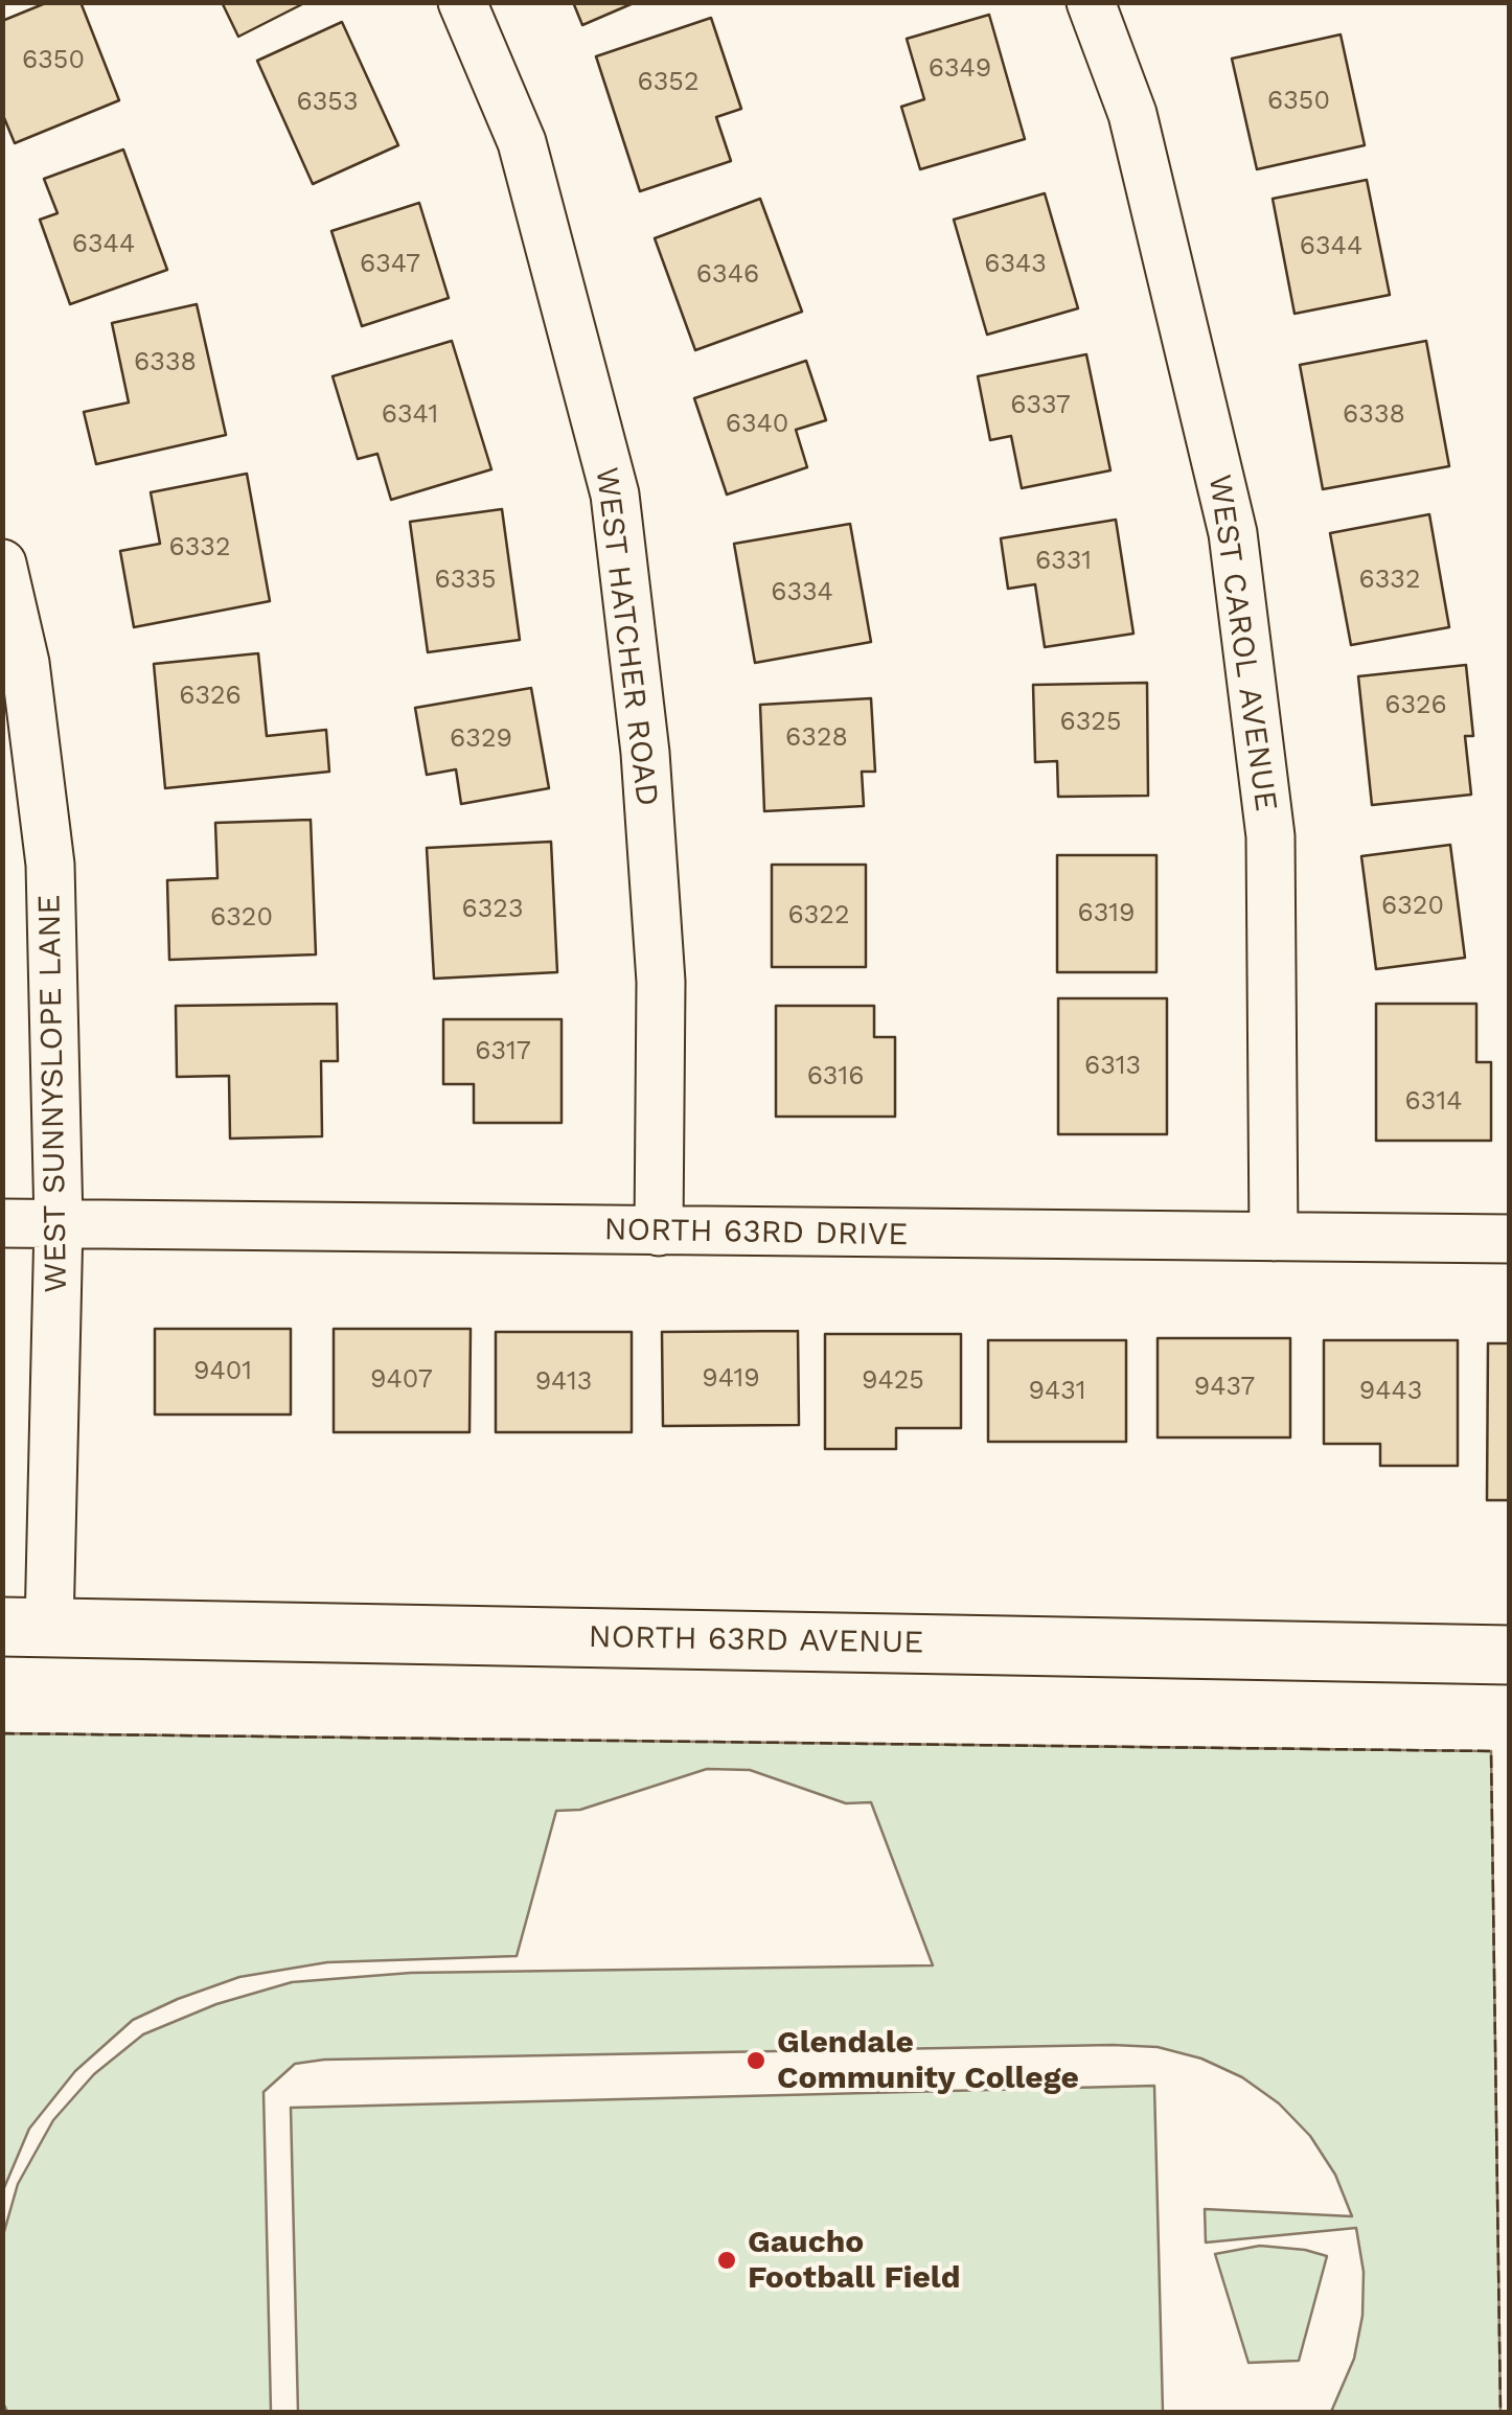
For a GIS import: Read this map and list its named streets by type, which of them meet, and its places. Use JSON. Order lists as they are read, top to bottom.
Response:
{
  "streets": {
    "street": [
      "WEST HATCHER ROAD",
      "WEST CAROL AVENUE",
      "WEST SUNNYSLOPE LANE",
      "NORTH 63RD DRIVE",
      "NORTH 63RD AVENUE"
    ]
  },
  "crossings": [
    ["WEST HATCHER ROAD", "NORTH 63RD DRIVE"],
    ["WEST CAROL AVENUE", "NORTH 63RD DRIVE"],
    ["WEST SUNNYSLOPE LANE", "NORTH 63RD DRIVE"],
    ["WEST SUNNYSLOPE LANE", "NORTH 63RD AVENUE"]
  ],
  "places": ["Glendale Community College", "Gaucho Football Field"],
  "house_numbers": [
    "6350",
    "6349",
    "6352",
    "6350",
    "6353",
    "6344",
    "6344",
    "6347",
    "6343",
    "6346",
    "6338",
    "6337",
    "6341",
    "6338",
    "6340",
    "6332",
    "6331",
    "6335",
    "6332",
    "6334",
    "6326",
    "6326",
    "6325",
    "6328",
    "6329",
    "6320",
    "6323",
    "6319",
    "6322",
    "6320",
    "6317",
    "6313",
    "6316",
    "6314",
    "9401",
    "9419",
    "9407",
    "9425",
    "9413",
    "9437",
    "9431",
    "9443"
  ]
}
